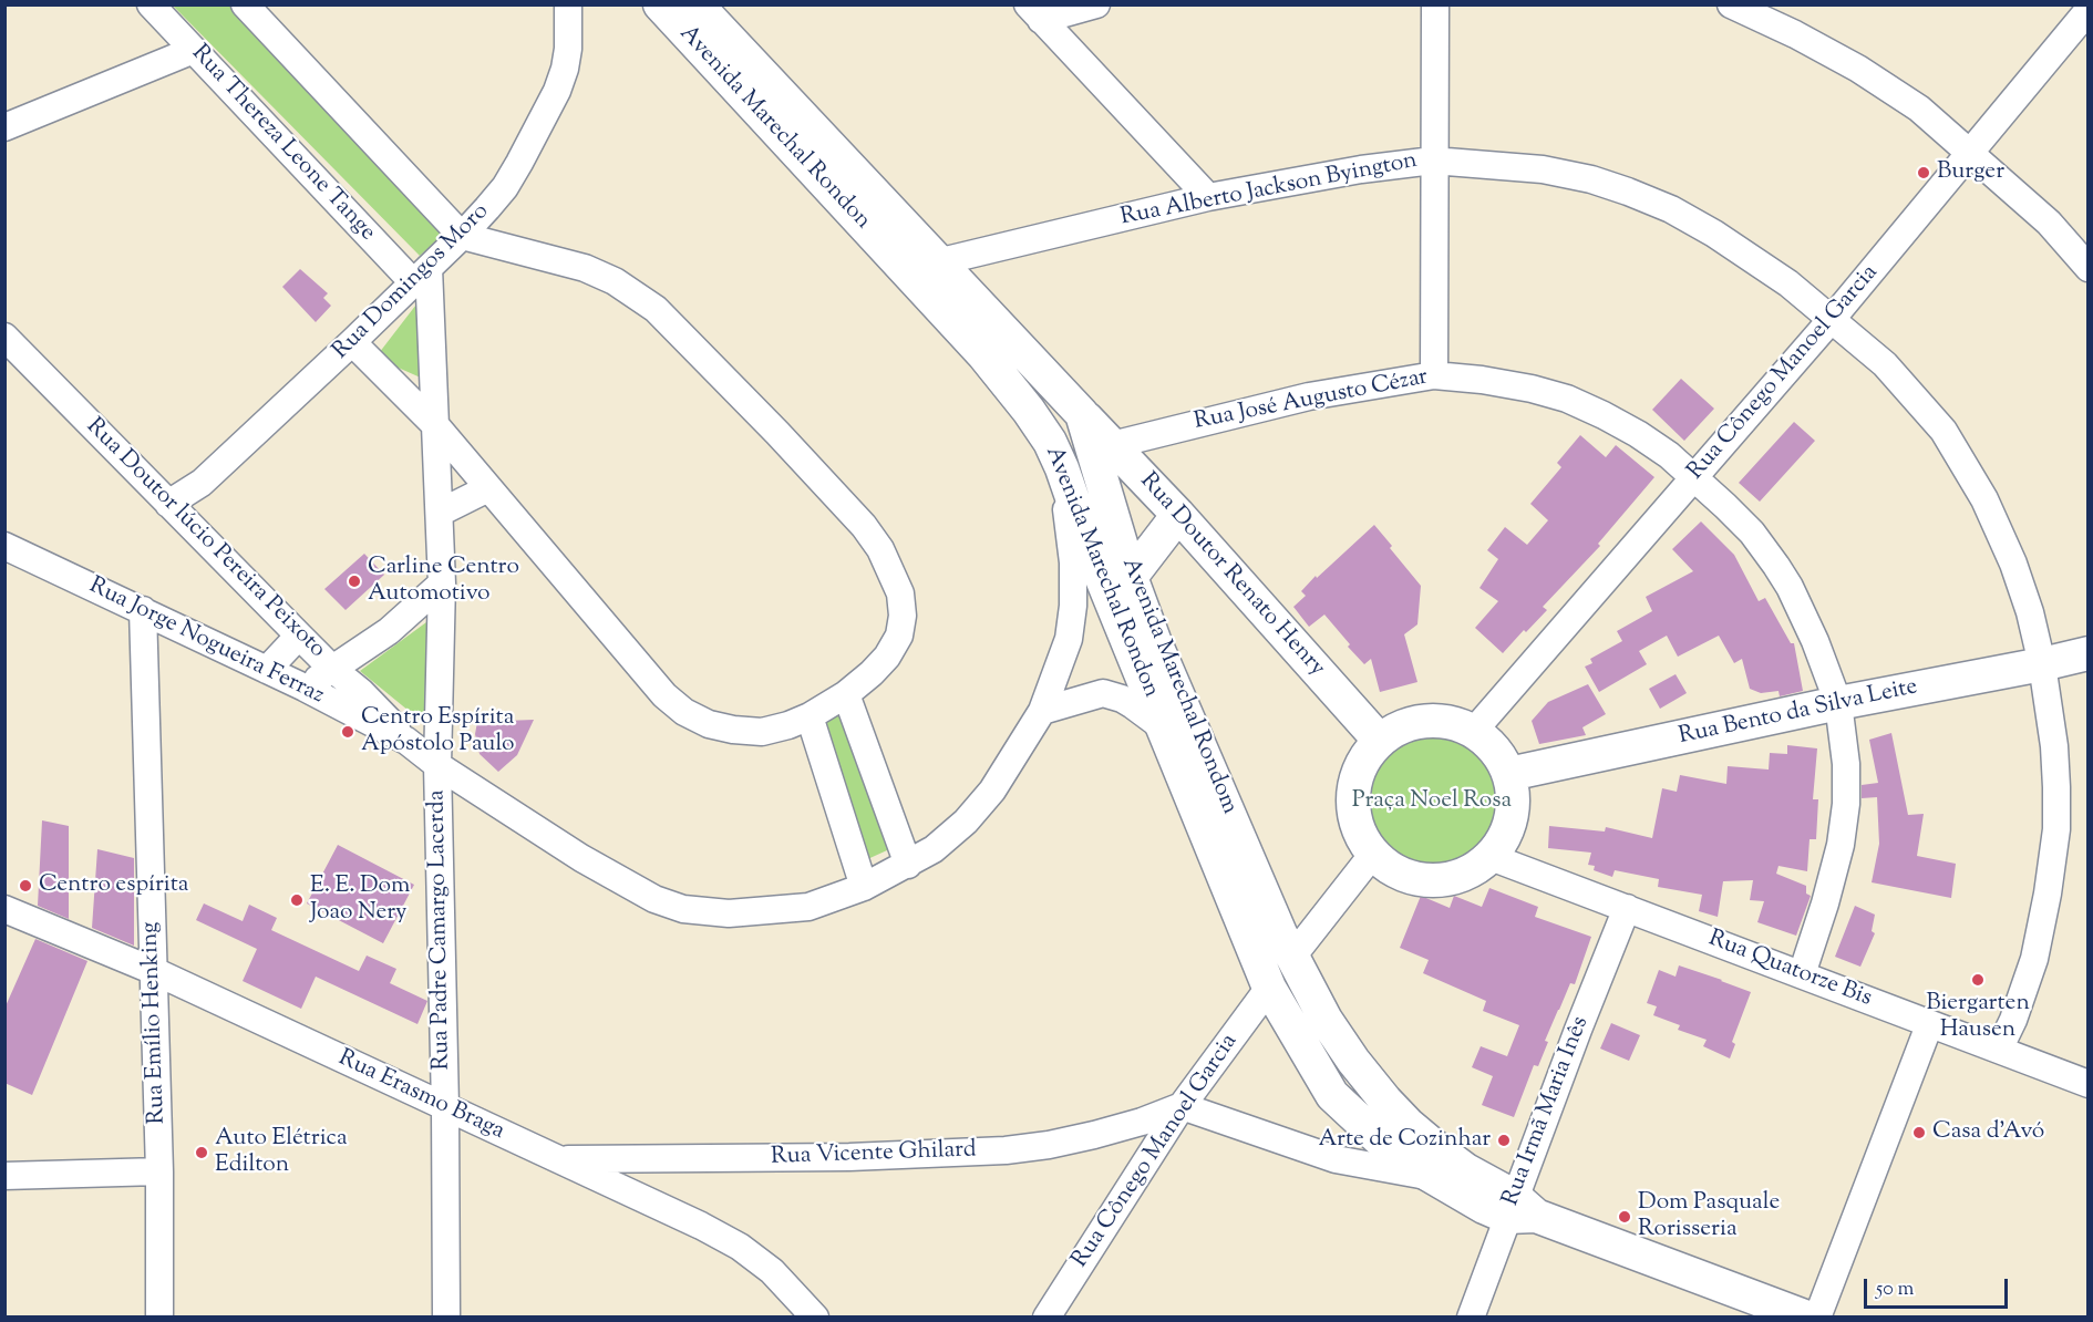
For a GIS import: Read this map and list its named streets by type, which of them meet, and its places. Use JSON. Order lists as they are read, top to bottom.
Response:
{
  "streets": {
    "main road": [
      "Avenida Marechal Rondon",
      "Rua Doutor Renato Henry",
      "Avenida Marechal Rondom",
      "Rua Bento da Silva Leite"
    ],
    "street": [
      "Rua Thereza Leone Tange",
      "Rua Alberto Jackson Byington",
      "Rua Domingos Moro",
      "Rua Cônego Manoel Garcia",
      "Rua José Augusto Cézar",
      "Rua Doutor lúcio Pereira Peixoto",
      "Rua Jorge Nogueira Ferraz",
      "Rua Padre Camargo Lacerda",
      "Rua Quatorze Bis",
      "Rua Emílio Henking",
      "Rua Erasmo Braga",
      "Rua Irmã Maria Inês",
      "Rua Vicente Ghilard"
    ]
  },
  "crossings": [
    ["Avenida Marechal Rondon", "Rua Cônego Manoel Garcia"],
    ["Avenida Marechal Rondon", "Avenida Marechal Rondom"],
    ["Avenida Marechal Rondon", "Rua Irmã Maria Inês"],
    ["Rua Thereza Leone Tange", "Rua Domingos Moro"],
    ["Rua Thereza Leone Tange", "Rua Padre Camargo Lacerda"],
    ["Rua Alberto Jackson Byington", "Rua Cônego Manoel Garcia"],
    ["Rua Alberto Jackson Byington", "Avenida Marechal Rondom"],
    ["Rua Alberto Jackson Byington", "Rua Bento da Silva Leite"],
    ["Rua Alberto Jackson Byington", "Rua Quatorze Bis"],
    ["Rua Domingos Moro", "Rua Doutor lúcio Pereira Peixoto"],
    ["Rua Domingos Moro", "Rua Padre Camargo Lacerda"],
    ["Rua Cônego Manoel Garcia", "Rua José Augusto Cézar"],
    ["Rua Cônego Manoel Garcia", "Rua Doutor Renato Henry"],
    ["Rua Cônego Manoel Garcia", "Rua Bento da Silva Leite"],
    ["Rua Cônego Manoel Garcia", "Rua Quatorze Bis"],
    ["Rua Cônego Manoel Garcia", "Rua Vicente Ghilard"],
    ["Rua José Augusto Cézar", "Rua Doutor Renato Henry"],
    ["Rua José Augusto Cézar", "Rua Bento da Silva Leite"],
    ["Rua José Augusto Cézar", "Rua Quatorze Bis"],
    ["Rua Doutor lúcio Pereira Peixoto", "Rua Jorge Nogueira Ferraz"],
    ["Rua Doutor Renato Henry", "Avenida Marechal Rondom"],
    ["Rua Doutor Renato Henry", "Rua Bento da Silva Leite"],
    ["Rua Doutor Renato Henry", "Rua Quatorze Bis"],
    ["Rua Jorge Nogueira Ferraz", "Rua Padre Camargo Lacerda"],
    ["Rua Jorge Nogueira Ferraz", "Rua Emílio Henking"],
    ["Avenida Marechal Rondom", "Rua Irmã Maria Inês"],
    ["Rua Bento da Silva Leite", "Rua Quatorze Bis"],
    ["Rua Padre Camargo Lacerda", "Rua Erasmo Braga"],
    ["Rua Quatorze Bis", "Rua Irmã Maria Inês"],
    ["Rua Emílio Henking", "Rua Erasmo Braga"],
    ["Rua Erasmo Braga", "Rua Vicente Ghilard"]
  ],
  "parks": ["Praça Noel Rosa"],
  "places": [
    "Burger",
    "Carline Centro Automotivo",
    "Centro Espírita Apóstolo Paulo",
    "Centro espírita",
    "E. E. Dom Joao Nery",
    "Biergarten Hausen",
    "Casa d'Avó",
    "Arte de Cozinhar",
    "Auto Elétrica Edilton",
    "Dom Pasquale Rorisseria"
  ],
  "scale_bar": "50 m"
}
